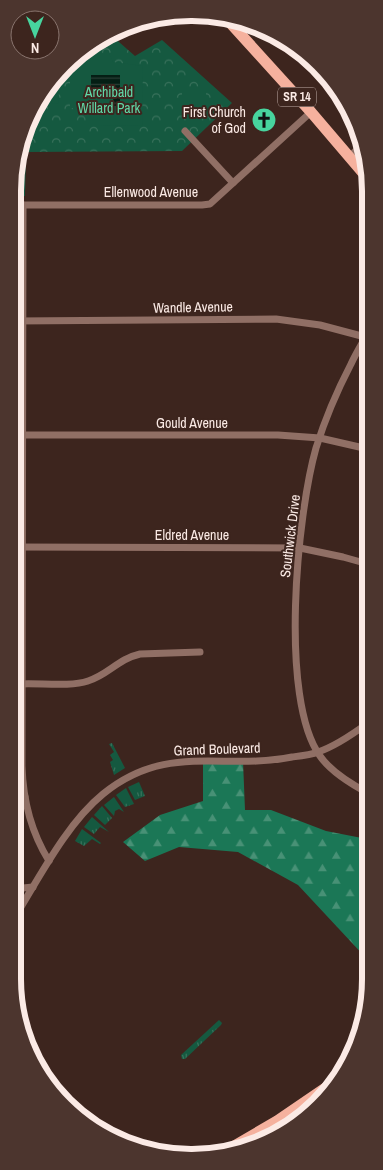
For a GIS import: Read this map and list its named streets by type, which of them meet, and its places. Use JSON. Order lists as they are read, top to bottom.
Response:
{
  "streets": {
    "main road": ["SR 14"],
    "street": [
      "Ellenwood Avenue",
      "Wandle Avenue",
      "Gould Avenue",
      "Eldred Avenue",
      "Southwick Drive",
      "Grand Boulevard"
    ]
  },
  "crossings": [
    ["SR 14", "Ellenwood Avenue"],
    ["Gould Avenue", "Southwick Drive"],
    ["Eldred Avenue", "Southwick Drive"],
    ["Southwick Drive", "Grand Boulevard"]
  ],
  "parks": ["Archibald Willard Park"],
  "places": {
    "church": ["First Church of God"]
  },
  "north": "bottom"
}
